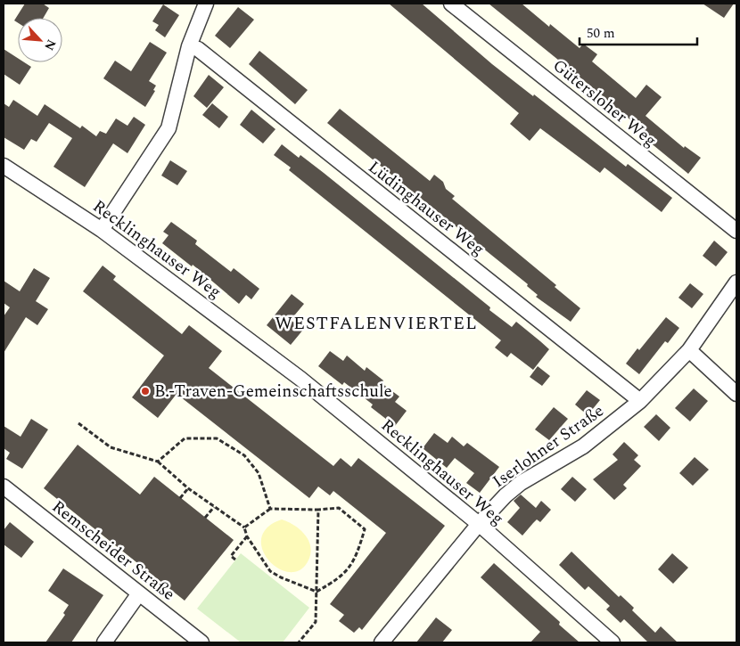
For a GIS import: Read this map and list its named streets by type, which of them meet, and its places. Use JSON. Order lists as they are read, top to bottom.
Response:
{
  "streets": {
    "street": [
      "Gütersloher Weg",
      "Lüdinghauser Weg",
      "Recklinghauser Weg",
      "Iserlohner Straße",
      "Remscheider Straße"
    ]
  },
  "crossings": [
    ["Lüdinghauser Weg", "Iserlohner Straße"],
    ["Recklinghauser Weg", "Iserlohner Straße"]
  ],
  "districts": ["WESTFALENVIERTEL"],
  "places": ["B.-Traven-Gemeinschaftsschule"],
  "scale_bar": "50 m",
  "north": "bottom right"
}
